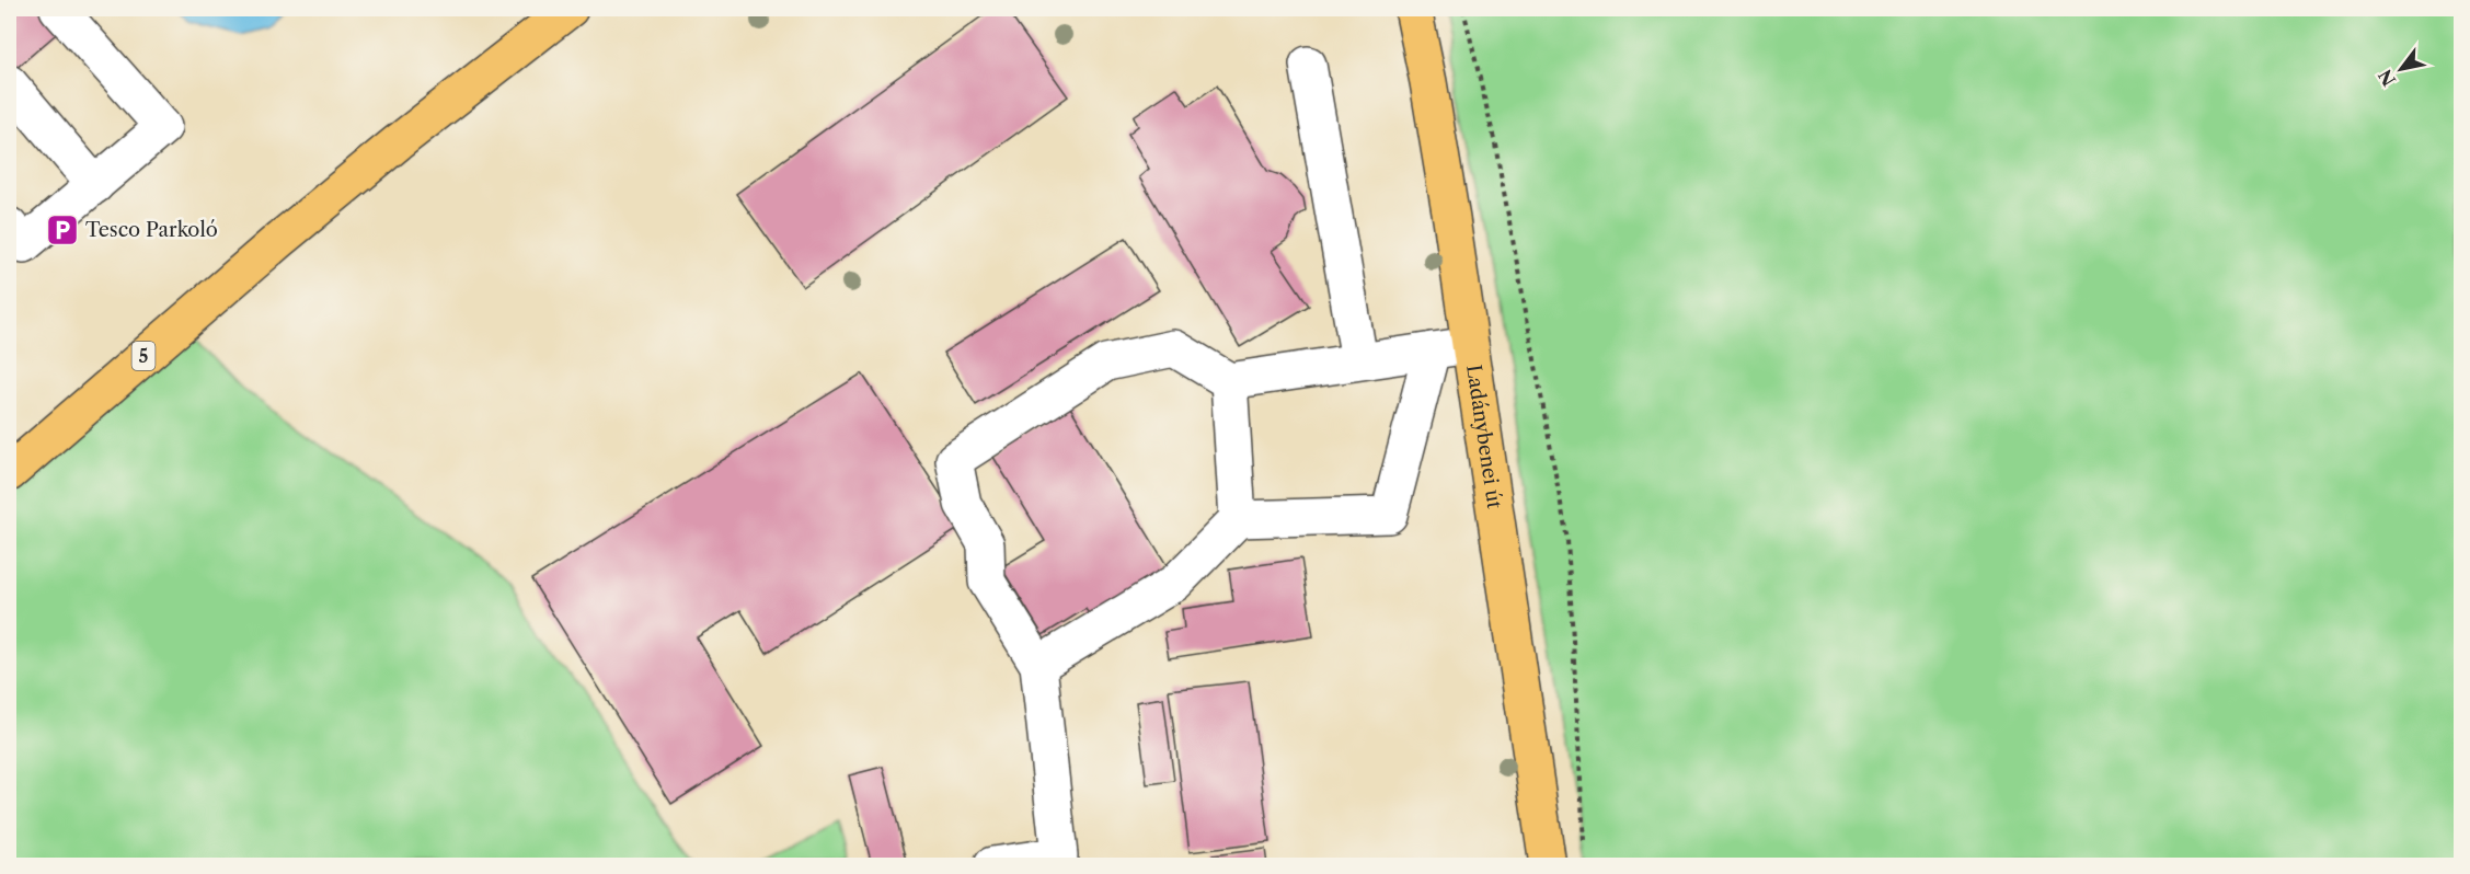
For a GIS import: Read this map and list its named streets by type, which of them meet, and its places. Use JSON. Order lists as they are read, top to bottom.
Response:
{
  "streets": {
    "main road": ["5", "Ladánybenei út"]
  },
  "places": {
    "parking": ["Tesco Parkoló"]
  },
  "north": "bottom left"
}
